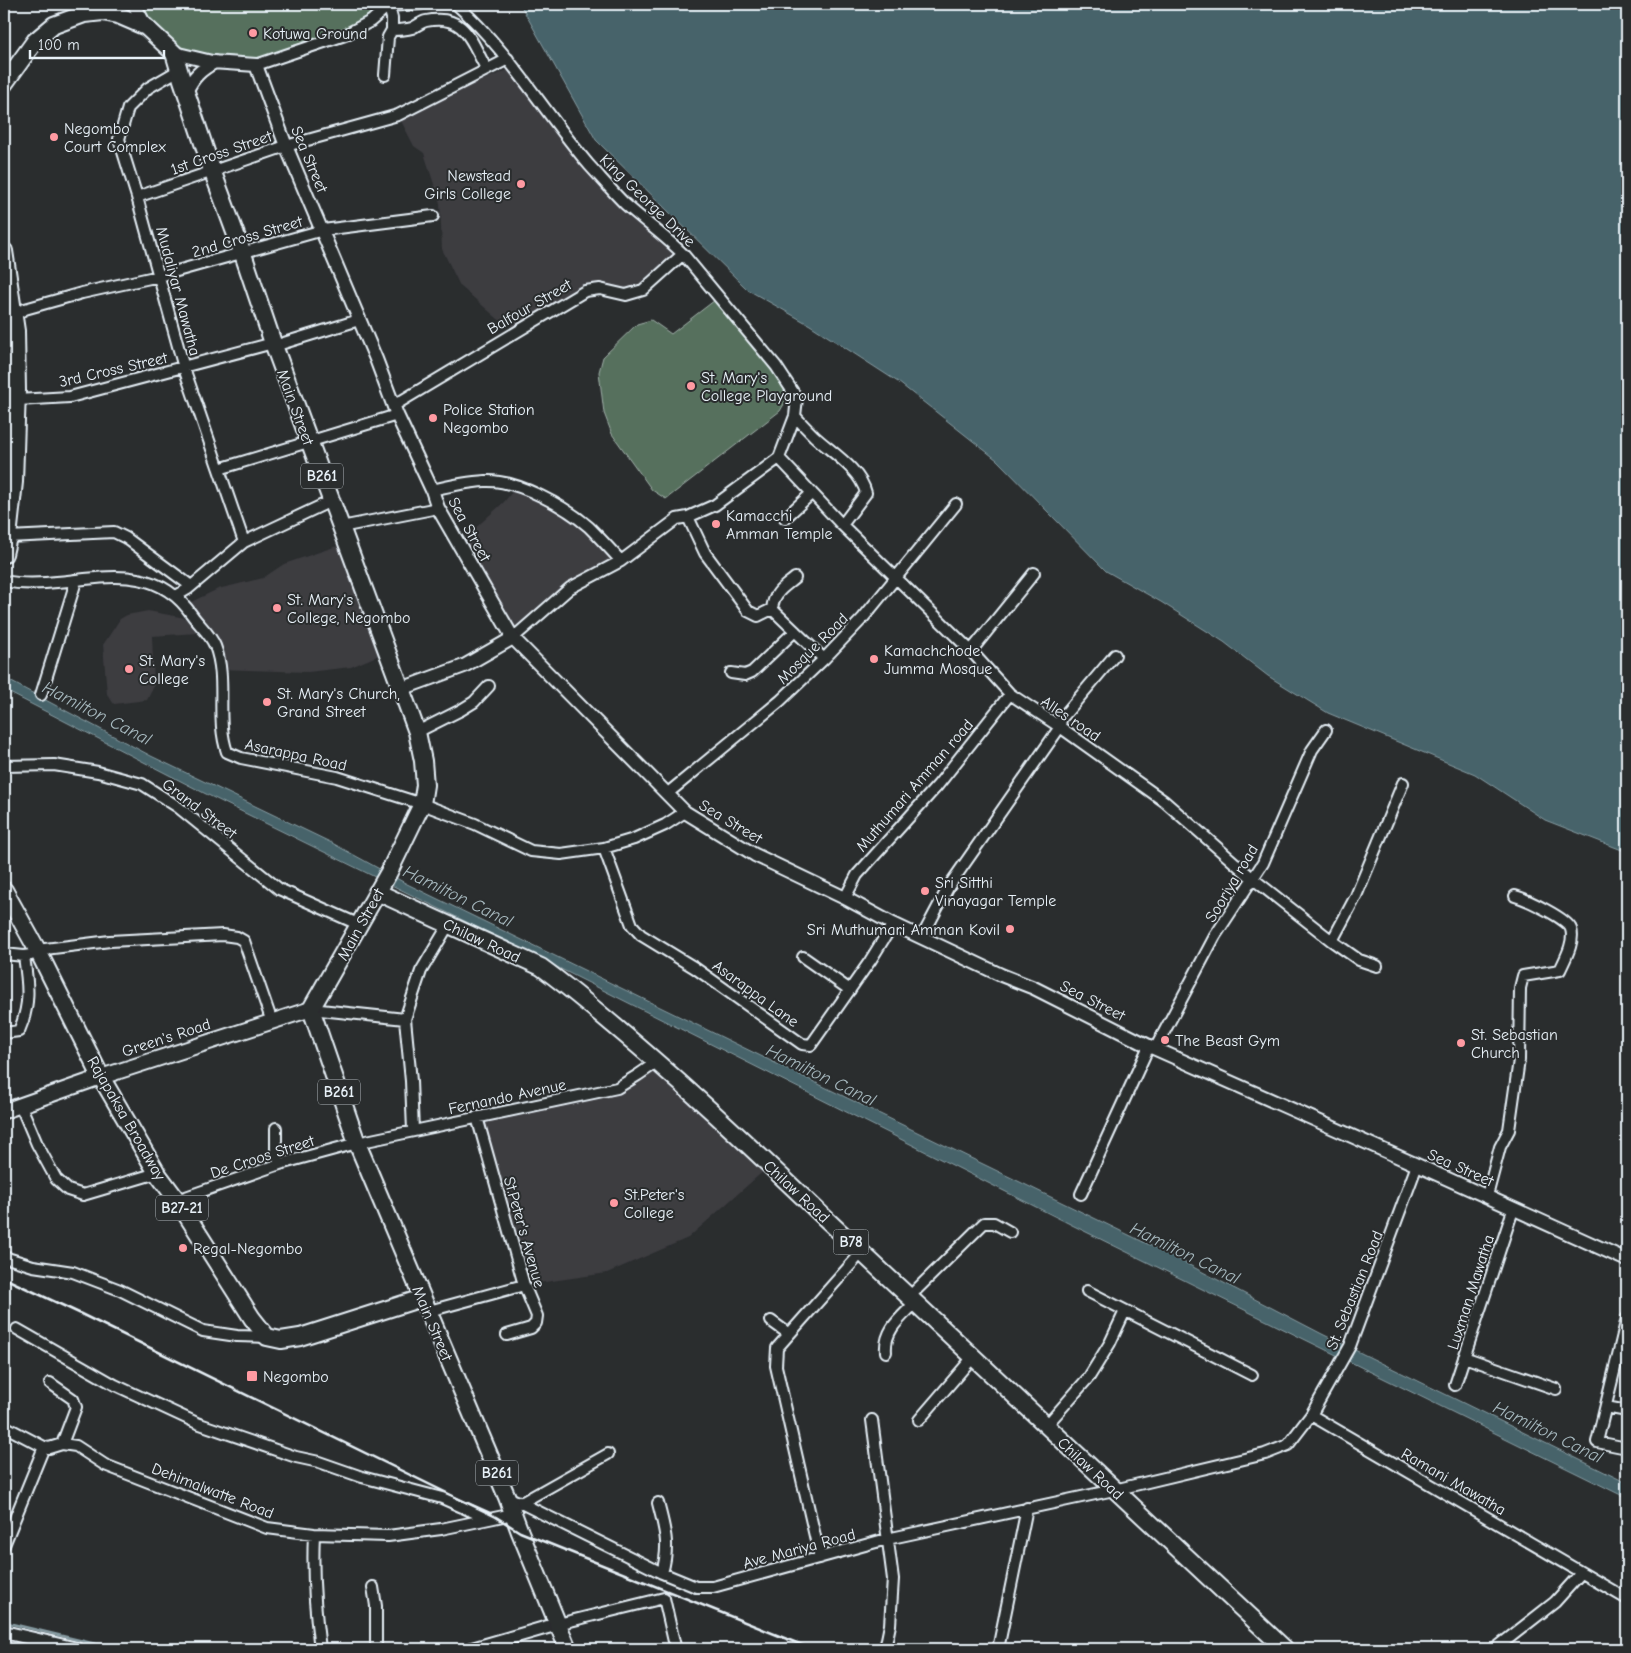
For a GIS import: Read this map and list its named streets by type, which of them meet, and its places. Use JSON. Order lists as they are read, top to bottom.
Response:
{
  "streets": {
    "main road": [
      "Main Street",
      "B261",
      "Chilaw Road",
      "Green's Road",
      "Rajapaksa Broadway",
      "B27-21",
      "B78"
    ],
    "street": [
      "1st Cross Street",
      "Sea Street",
      "King George Drive",
      "2nd Cross Street",
      "Mudaliyar Mawatha",
      "Balfour Street",
      "3rd Cross Street",
      "Mosque Road",
      "Alles road",
      "Asarappa Road",
      "Muthumari Amman road",
      "Grand Street",
      "Sooriya road",
      "Asarappa Lane",
      "Fernando Avenue",
      "De Croos Street",
      "St.Peter's Avenue",
      "St. Sebastian Road",
      "Luxman Mawatha",
      "Ramani Mawatha",
      "Dehimalwatte Road",
      "Ave Mariya Road"
    ]
  },
  "crossings": [
    ["1st Cross Street", "Sea Street"],
    ["1st Cross Street", "King George Drive"],
    ["1st Cross Street", "Mudaliyar Mawatha"],
    ["1st Cross Street", "Main Street"],
    ["Sea Street", "2nd Cross Street"],
    ["Sea Street", "Balfour Street"],
    ["Sea Street", "3rd Cross Street"],
    ["Sea Street", "Mosque Road"],
    ["Sea Street", "Asarappa Road"],
    ["Sea Street", "Muthumari Amman road"],
    ["Sea Street", "Sooriya road"],
    ["Sea Street", "Asarappa Lane"],
    ["Sea Street", "St. Sebastian Road"],
    ["Sea Street", "Luxman Mawatha"],
    ["King George Drive", "Balfour Street"],
    ["2nd Cross Street", "Mudaliyar Mawatha"],
    ["2nd Cross Street", "Main Street"],
    ["Mudaliyar Mawatha", "Balfour Street"],
    ["Mudaliyar Mawatha", "3rd Cross Street"],
    ["Mudaliyar Mawatha", "Main Street"],
    ["Balfour Street", "Main Street"],
    ["3rd Cross Street", "Main Street"],
    ["Main Street", "Asarappa Road"],
    ["Main Street", "Grand Street"],
    ["Main Street", "Chilaw Road"],
    ["Main Street", "Green's Road"],
    ["Main Street", "Fernando Avenue"],
    ["Main Street", "De Croos Street"],
    ["Main Street", "Dehimalwatte Road"],
    ["Main Street", "Ave Mariya Road"],
    ["Mosque Road", "Alles road"],
    ["Alles road", "Muthumari Amman road"],
    ["Alles road", "Sooriya road"],
    ["Asarappa Road", "Asarappa Lane"],
    ["Chilaw Road", "Fernando Avenue"],
    ["Chilaw Road", "St. Sebastian Road"],
    ["Chilaw Road", "Ave Mariya Road"],
    ["Green's Road", "Rajapaksa Broadway"],
    ["Fernando Avenue", "De Croos Street"],
    ["Fernando Avenue", "St.Peter's Avenue"],
    ["Rajapaksa Broadway", "De Croos Street"],
    ["St. Sebastian Road", "Ramani Mawatha"],
    ["St. Sebastian Road", "Ave Mariya Road"],
    ["Dehimalwatte Road", "Ave Mariya Road"]
  ],
  "water": ["Hamilton Canal"],
  "places": {
    "other": [
      "Kotuwa Ground",
      "Negombo Court Complex",
      "Newstead Girls College",
      "St. Mary's College Playground",
      "Police Station Negombo",
      "Kamacchi Amman Temple",
      "St. Mary's College, Negombo",
      "Kamachchode Jumma Mosque",
      "St. Mary's College",
      "St. Mary's Church, Grand Street",
      "Sri Sitthi Vinayagar Temple",
      "Sri Muthumari Amman Kovil",
      "The Beast Gym",
      "St. Sebastian Church",
      "St.Peter's College",
      "Regal-Negombo"
    ],
    "transit": ["Negombo"]
  },
  "scale_bar": "100 m"
}
